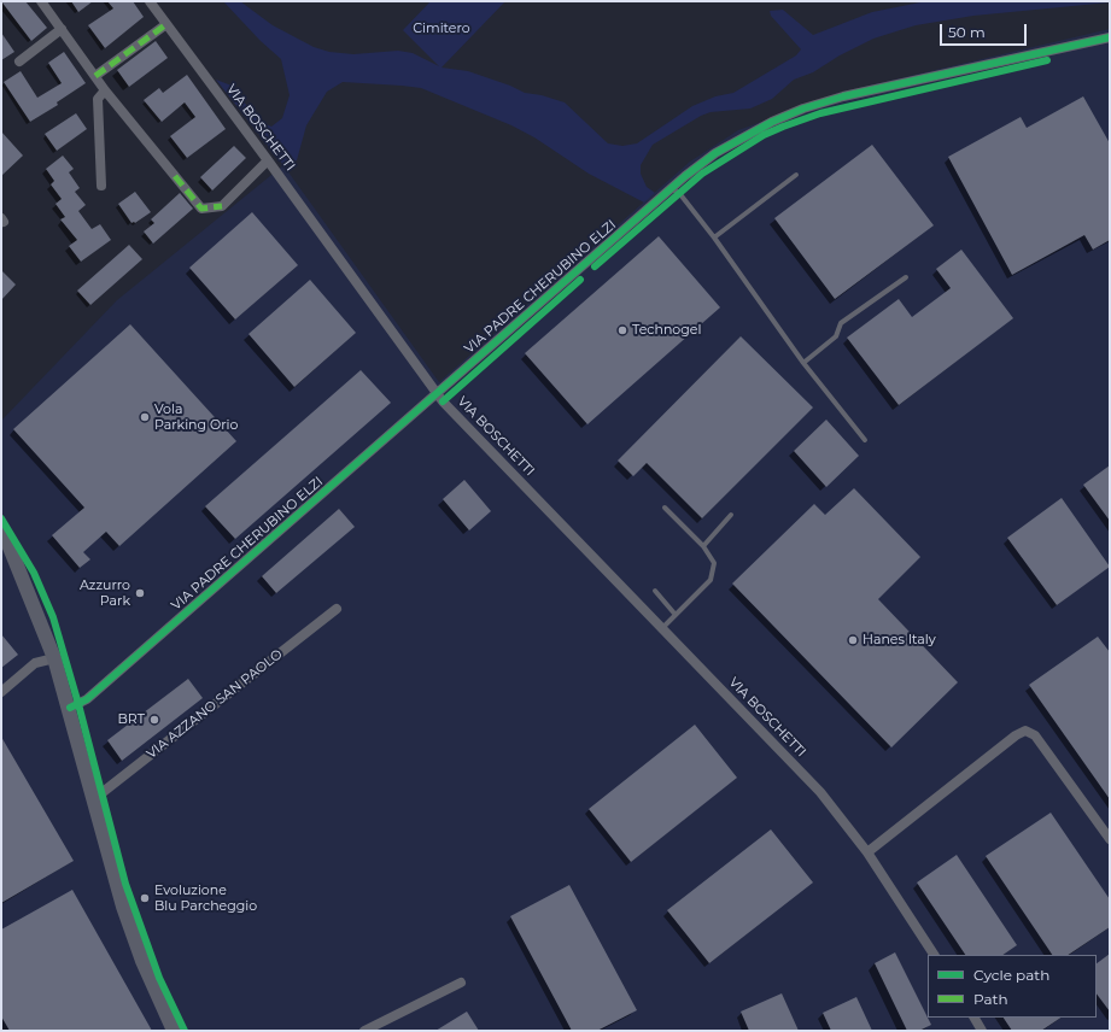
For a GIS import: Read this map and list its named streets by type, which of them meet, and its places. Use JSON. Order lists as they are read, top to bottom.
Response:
{
  "streets": {
    "street": ["VIA BOSCHETTI", "VIA PADRE CHERUBINO ELZI", "VIA AZZANO SAN PAOLO"]
  },
  "crossings": [
    ["VIA BOSCHETTI", "VIA PADRE CHERUBINO ELZI"]
  ],
  "parks": ["Cimitero"],
  "places": [
    "Technogel",
    "Vola Parking Orio",
    "Azzurro Park",
    "Hanes Italy",
    "BRT",
    "Evoluzione Blu Parcheggio"
  ],
  "legend": ["Cycle path", "Path"],
  "scale_bar": "50 m"
}
